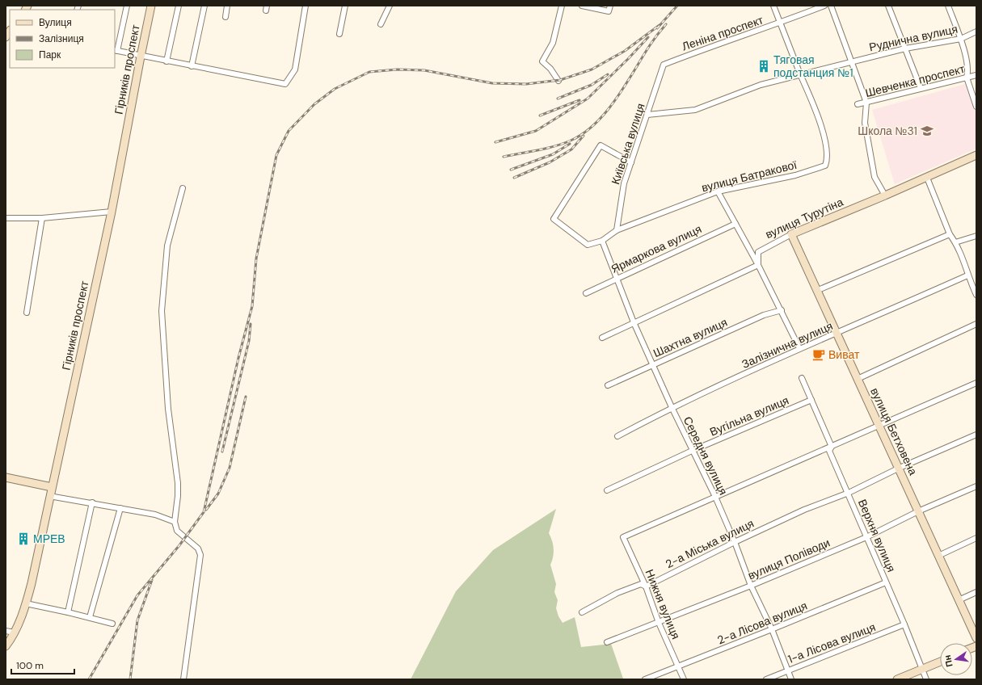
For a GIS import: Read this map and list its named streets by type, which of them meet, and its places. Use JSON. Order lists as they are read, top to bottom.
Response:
{
  "streets": {
    "street": [
      "Леніна проспект",
      "Руднична вулиця",
      "Гірників проспект",
      "Шевченка проспект",
      "Київська вулиця",
      "вулиця Батракової",
      "вулиця Турутіна",
      "Ярмаркова вулиця",
      "Шахтна вулиця",
      "Залізнична вулиця",
      "Вугільна вулиця",
      "вулиця Бетховена",
      "Середня вулиця",
      "Верхня вулиця",
      "2-а Міська вулиця",
      "вулиця Поліводи",
      "Нижня вулиця",
      "2-а Лісова вулиця",
      "1-а Лісова вулиця"
    ]
  },
  "crossings": [
    ["Леніна проспект", "Київська вулиця"],
    ["Руднична вулиця", "Київська вулиця"],
    ["Руднична вулиця", "вулиця Батракової"],
    ["Київська вулиця", "вулиця Батракової"],
    ["вулиця Батракової", "Середня вулиця"],
    ["вулиця Турутіна", "вулиця Бетховена"],
    ["Ярмаркова вулиця", "Середня вулиця"],
    ["Шахтна вулиця", "Середня вулиця"],
    ["Залізнична вулиця", "вулиця Бетховена"],
    ["Залізнична вулиця", "Середня вулиця"],
    ["Вугільна вулиця", "Середня вулиця"],
    ["Вугільна вулиця", "Верхня вулиця"],
    ["вулиця Бетховена", "2-а Міська вулиця"],
    ["вулиця Бетховена", "вулиця Поліводи"],
    ["Середня вулиця", "2-а Міська вулиця"],
    ["Середня вулиця", "вулиця Поліводи"],
    ["Середня вулиця", "Нижня вулиця"],
    ["Середня вулиця", "2-а Лісова вулиця"],
    ["Середня вулиця", "1-а Лісова вулиця"],
    ["Верхня вулиця", "2-а Міська вулиця"],
    ["Верхня вулиця", "вулиця Поліводи"],
    ["Верхня вулиця", "2-а Лісова вулиця"],
    ["Верхня вулиця", "1-а Лісова вулиця"],
    ["2-а Міська вулиця", "Нижня вулиця"],
    ["вулиця Поліводи", "Нижня вулиця"],
    ["Нижня вулиця", "2-а Лісова вулиця"]
  ],
  "places": {
    "building": ["Тяговая подстанция №1", "МРЕВ"],
    "school or university": ["Школа №31"],
    "cafe": ["Виват"]
  },
  "legend": ["Вулиця", "Залізниця", "Парк"],
  "scale_bar": "100 m",
  "north": "left"
}
